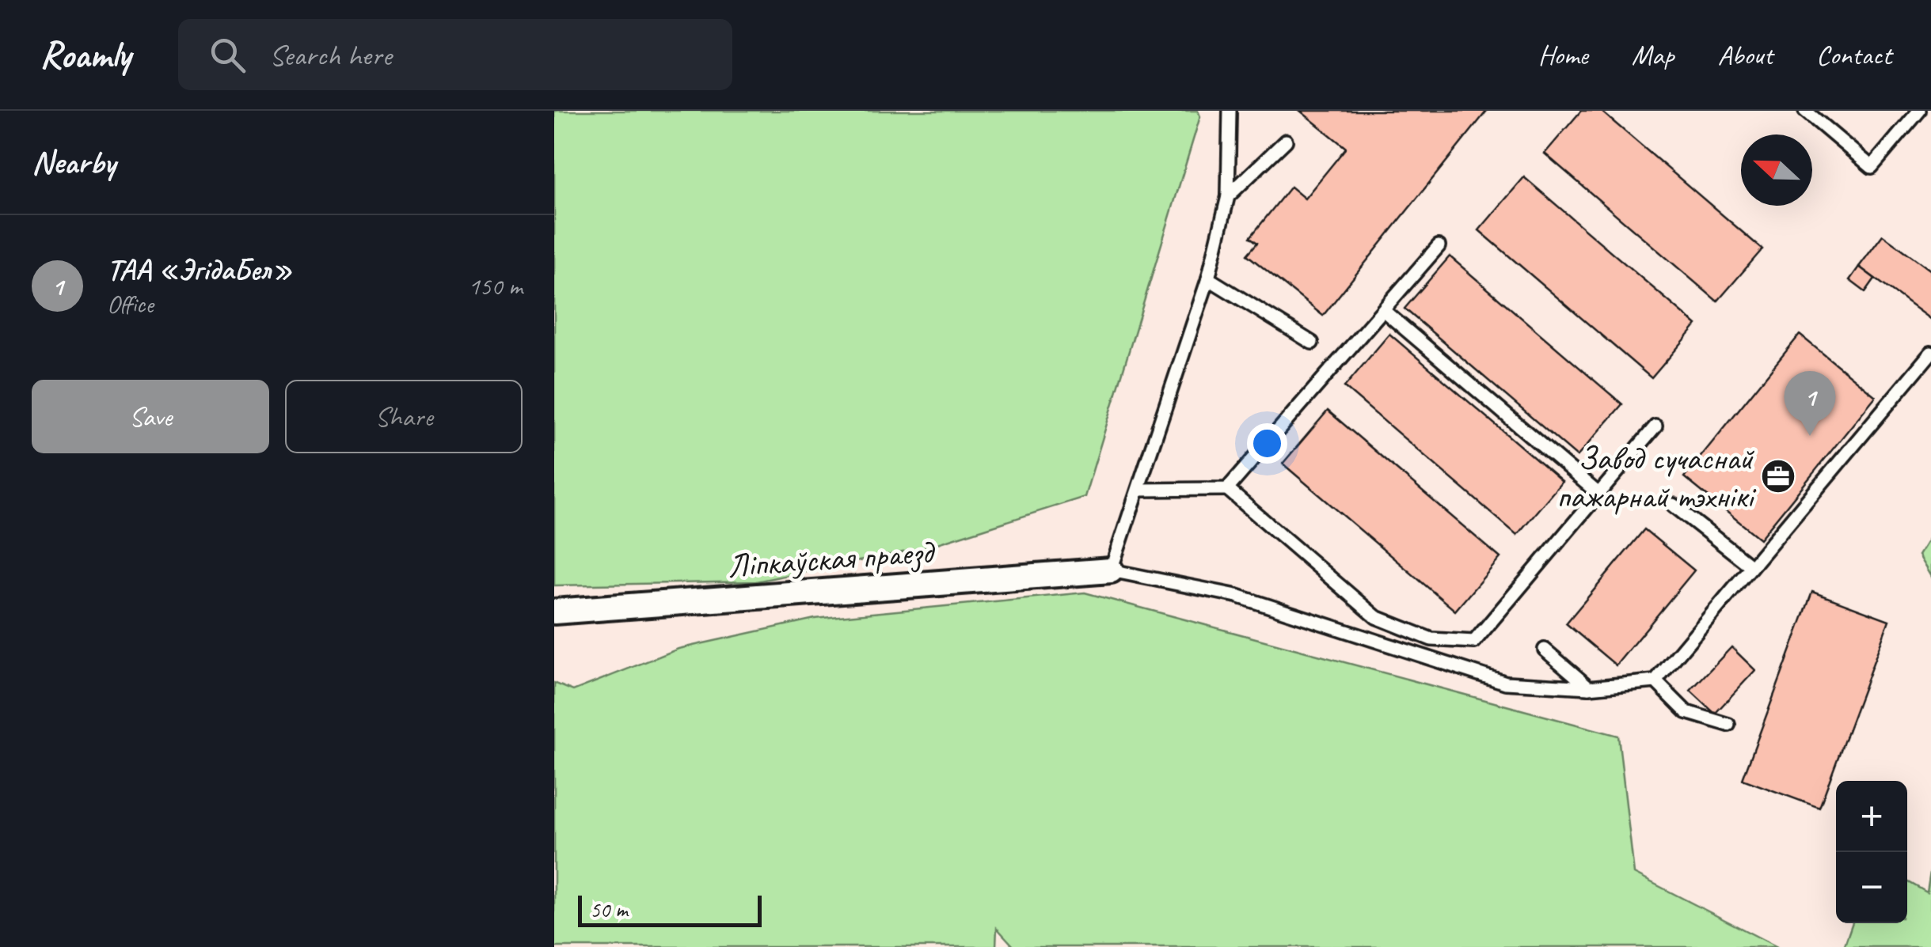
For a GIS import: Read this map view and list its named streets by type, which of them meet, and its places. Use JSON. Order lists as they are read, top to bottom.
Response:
{
  "streets": {
    "street": ["Ліпкаўская праезд"]
  },
  "places": {
    "office": ["Завод сучаснай пажарнай тэхнікі"]
  },
  "scale_bar": "50 m",
  "north": "left",
  "page": {
    "header": "Roamly",
    "search": "Search here",
    "nav": [
      "Home",
      "Map",
      "About",
      "Contact"
    ],
    "heading": "Nearby",
    "list": [
      {
        "mark": "1",
        "name": "ТАА «ЭгідаБел»",
        "note": "Office",
        "value": "150 m"
      }
    ],
    "buttons": ["Save", "Share"],
    "pins": "1",
    "map_buttons": ["+", "−"],
    "scale": "50 m"
  }
}
